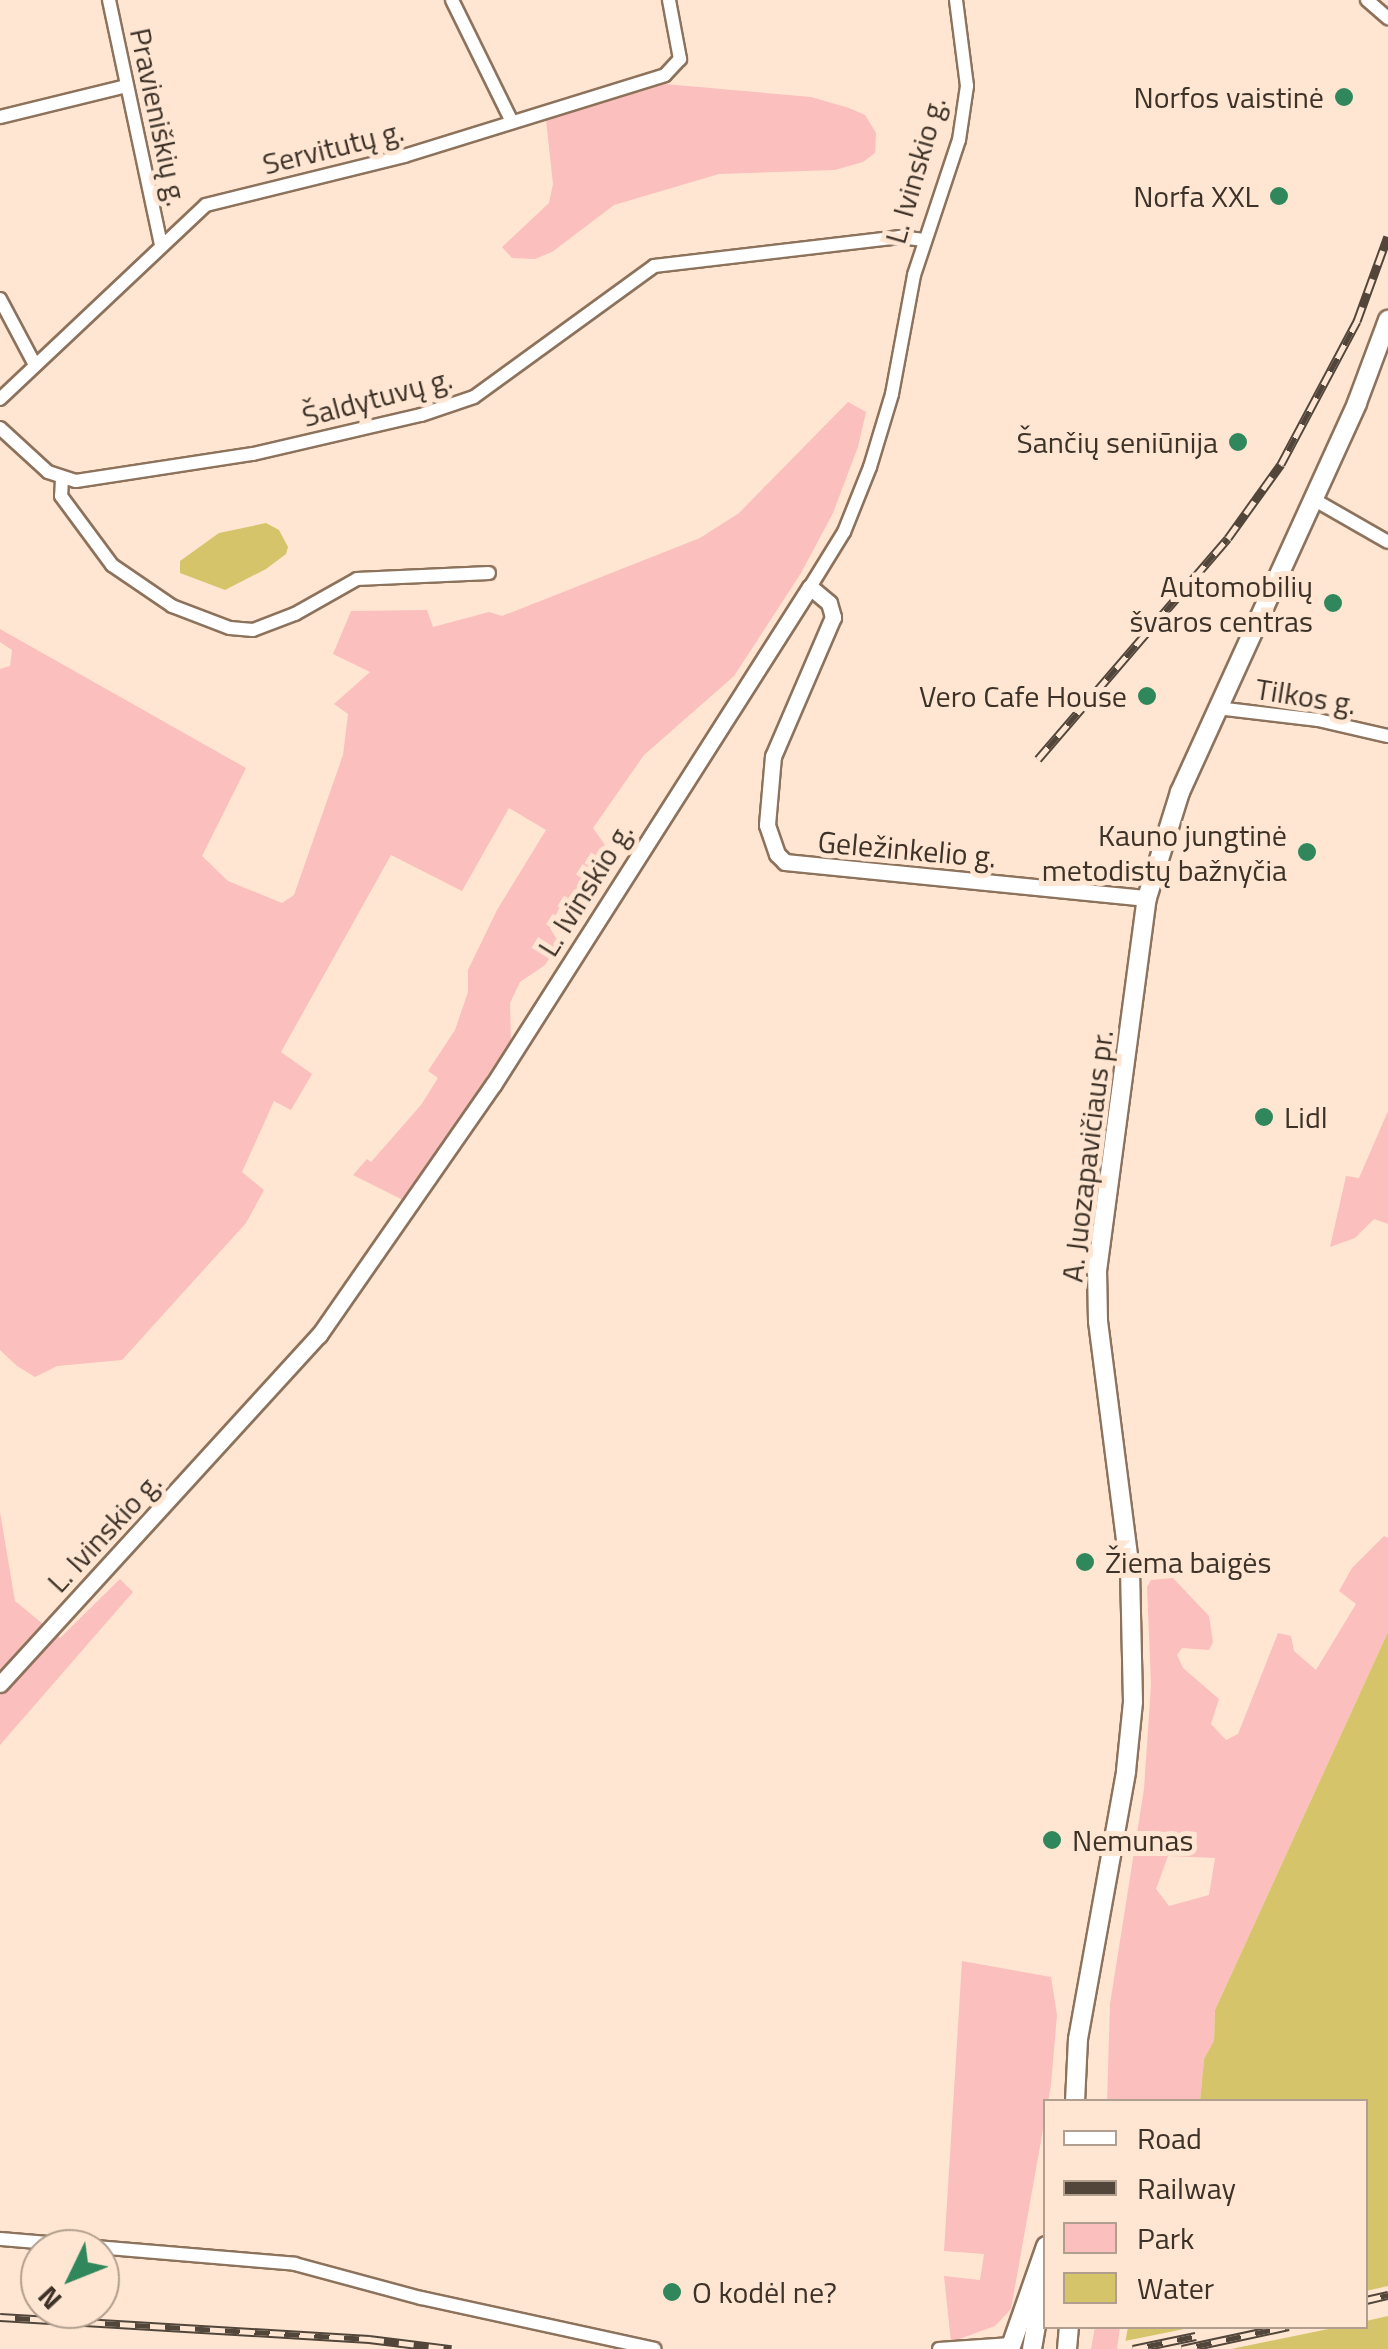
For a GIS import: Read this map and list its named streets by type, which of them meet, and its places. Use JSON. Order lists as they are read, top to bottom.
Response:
{
  "streets": {
    "main road": ["A. Juozapavičiaus pr."],
    "street": [
      "Pravieniškių g.",
      "Servitutų g.",
      "L. Ivinskio g.",
      "Šaldytuvų g.",
      "Tilkos g.",
      "Geležinkelio g."
    ]
  },
  "crossings": [
    ["Pravieniškių g.", "Servitutų g."],
    ["L. Ivinskio g.", "Šaldytuvų g."],
    ["L. Ivinskio g.", "Geležinkelio g."],
    ["Tilkos g.", "A. Juozapavičiaus pr."],
    ["Geležinkelio g.", "A. Juozapavičiaus pr."]
  ],
  "places": [
    "Norfos vaistinė",
    "Norfa XXL",
    "Šančių seniūnija",
    "Automobilių švaros centras",
    "Vero Cafe House",
    "Kauno jungtinė metodistų bažnyčia",
    "Lidl",
    "Žiema baigės",
    "Nemunas",
    "O kodėl ne?"
  ],
  "legend": [
    "Road",
    "Railway",
    "Park",
    "Water"
  ],
  "north": "bottom left"
}
